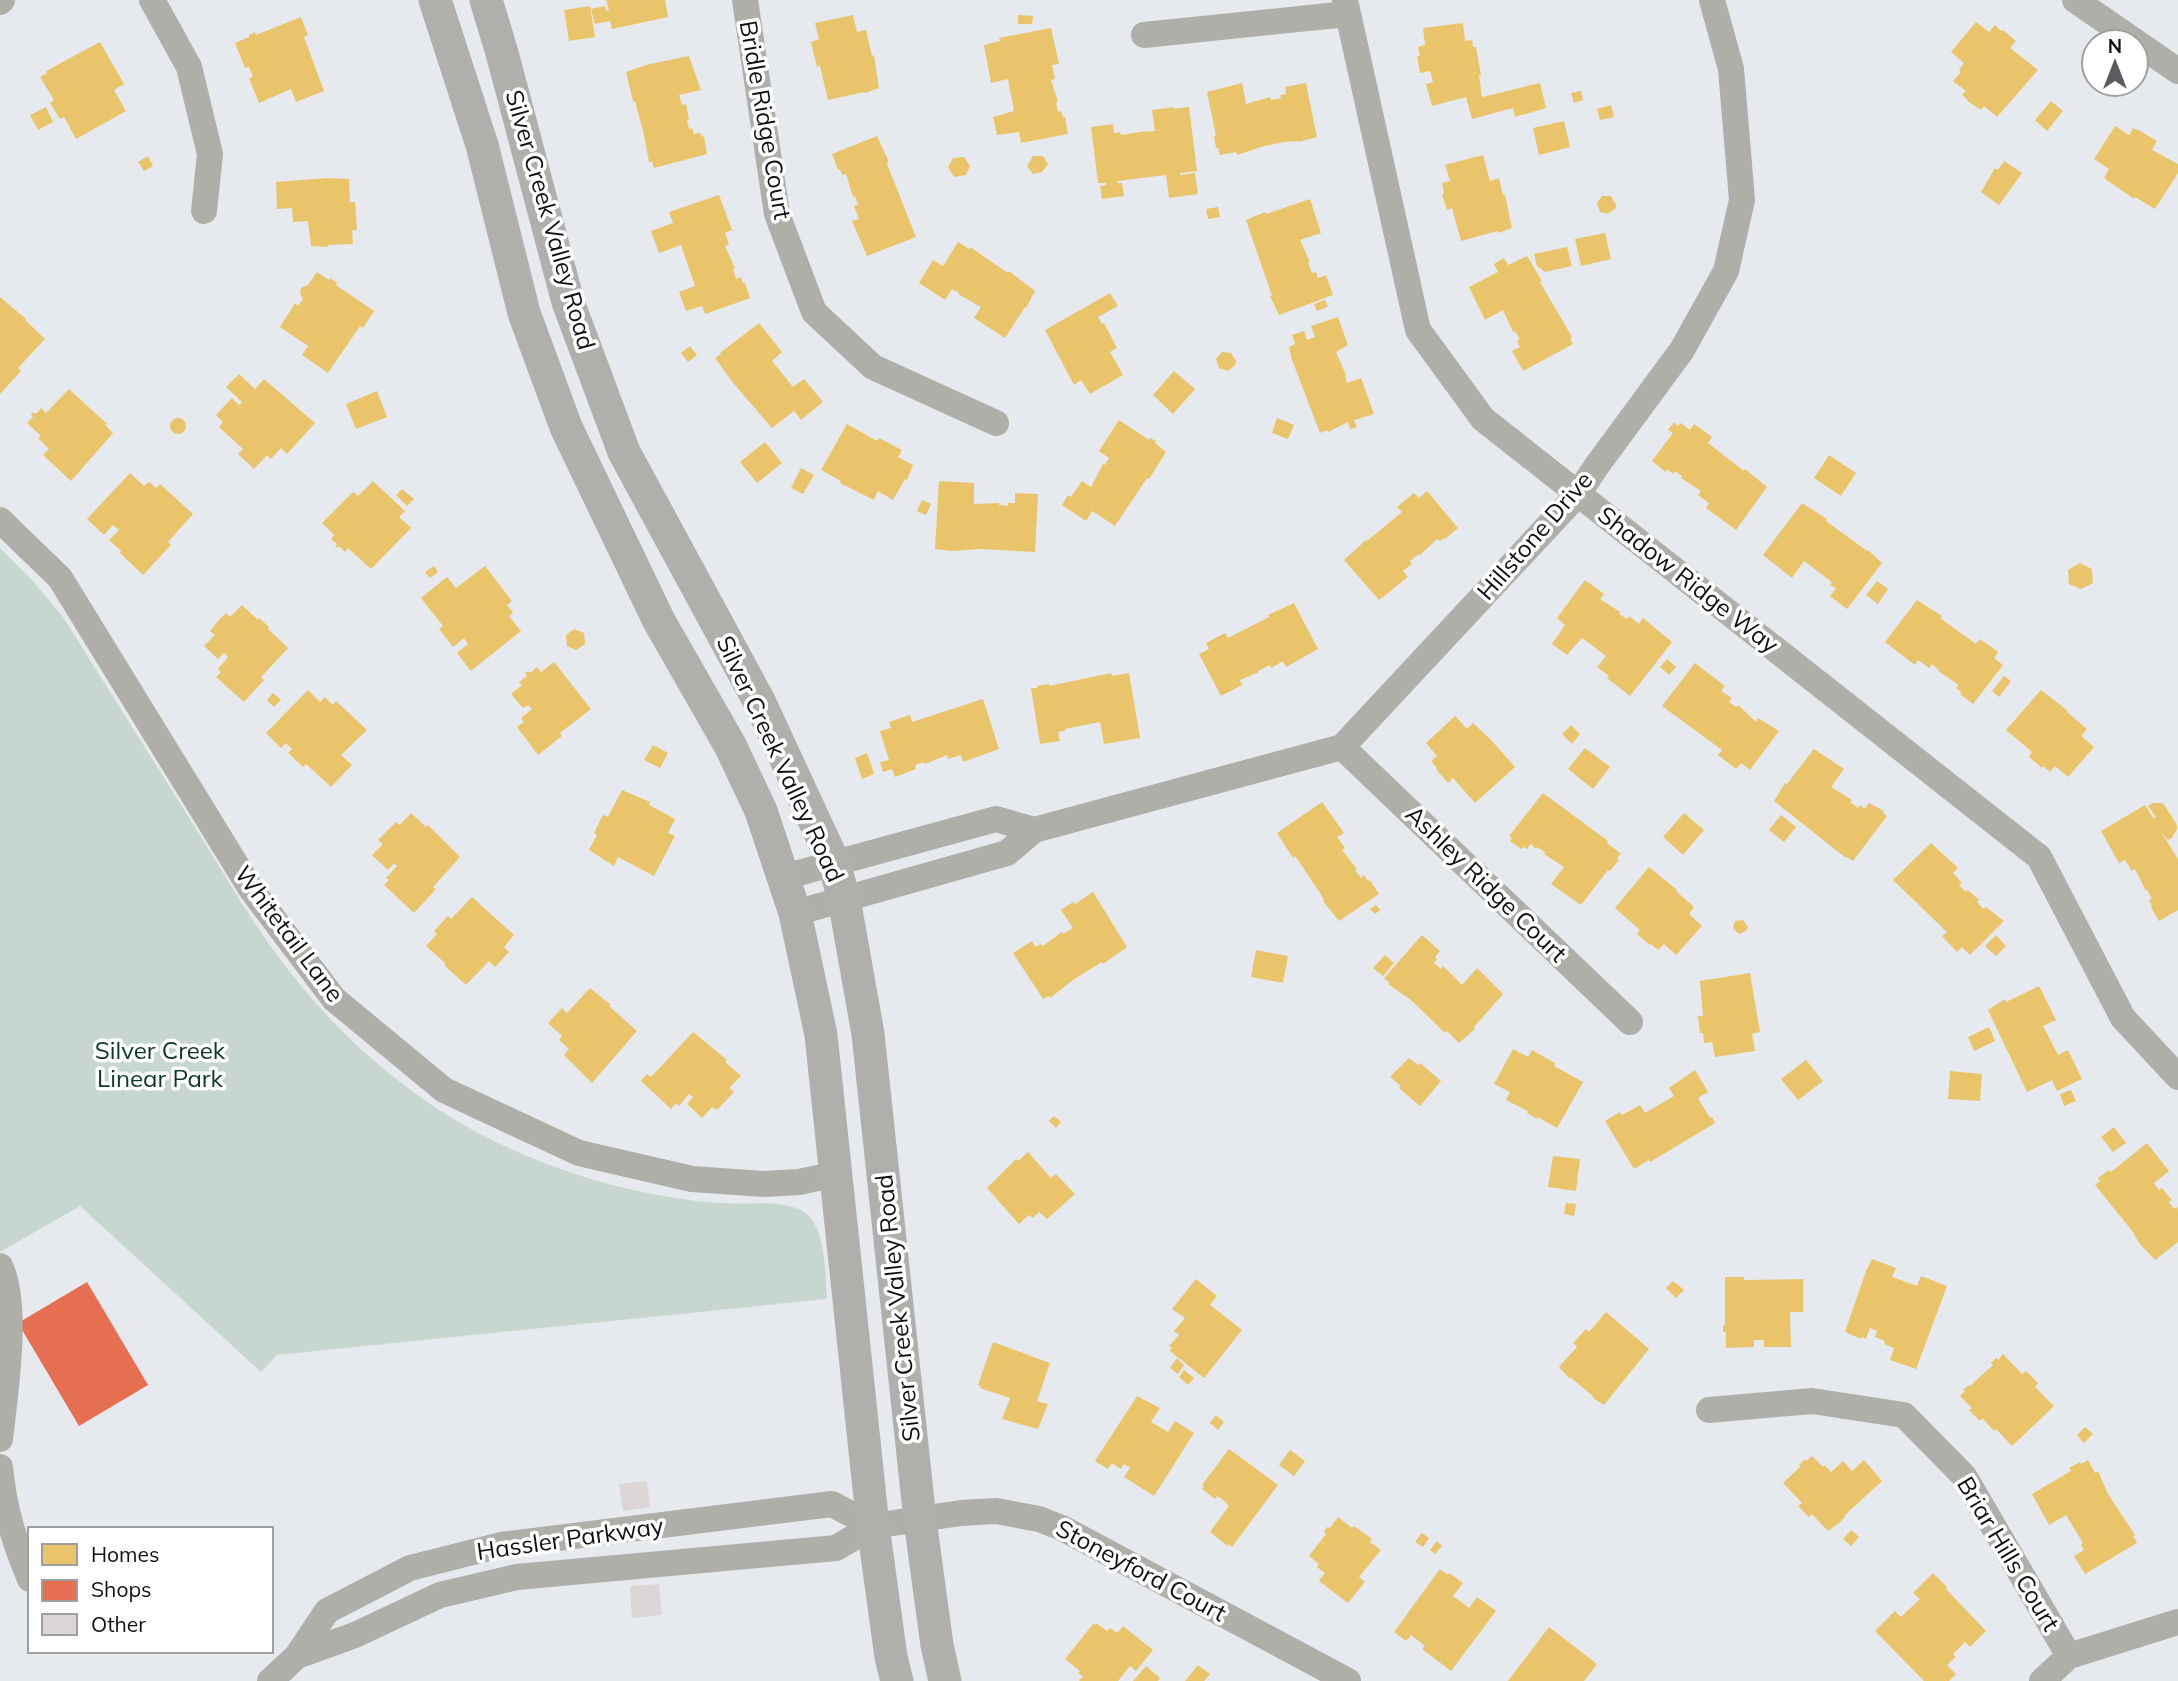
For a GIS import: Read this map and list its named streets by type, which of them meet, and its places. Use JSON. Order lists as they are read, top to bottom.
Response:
{
  "streets": {
    "main road": ["Silver Creek Valley Road"],
    "street": [
      "Bridle Ridge Court",
      "Hillstone Drive",
      "Shadow Ridge Way",
      "Ashley Ridge Court",
      "Whitetail Lane",
      "Hassler Parkway",
      "Briar Hills Court",
      "Stoneyford Court"
    ]
  },
  "crossings": [
    ["Silver Creek Valley Road", "Whitetail Lane"],
    ["Silver Creek Valley Road", "Hassler Parkway"],
    ["Silver Creek Valley Road", "Stoneyford Court"],
    ["Hillstone Drive", "Shadow Ridge Way"],
    ["Hillstone Drive", "Ashley Ridge Court"],
    ["Hassler Parkway", "Stoneyford Court"]
  ],
  "parks": ["Silver Creek Linear Park"],
  "legend": ["Homes", "Shops", "Other"],
  "north": "top"
}
